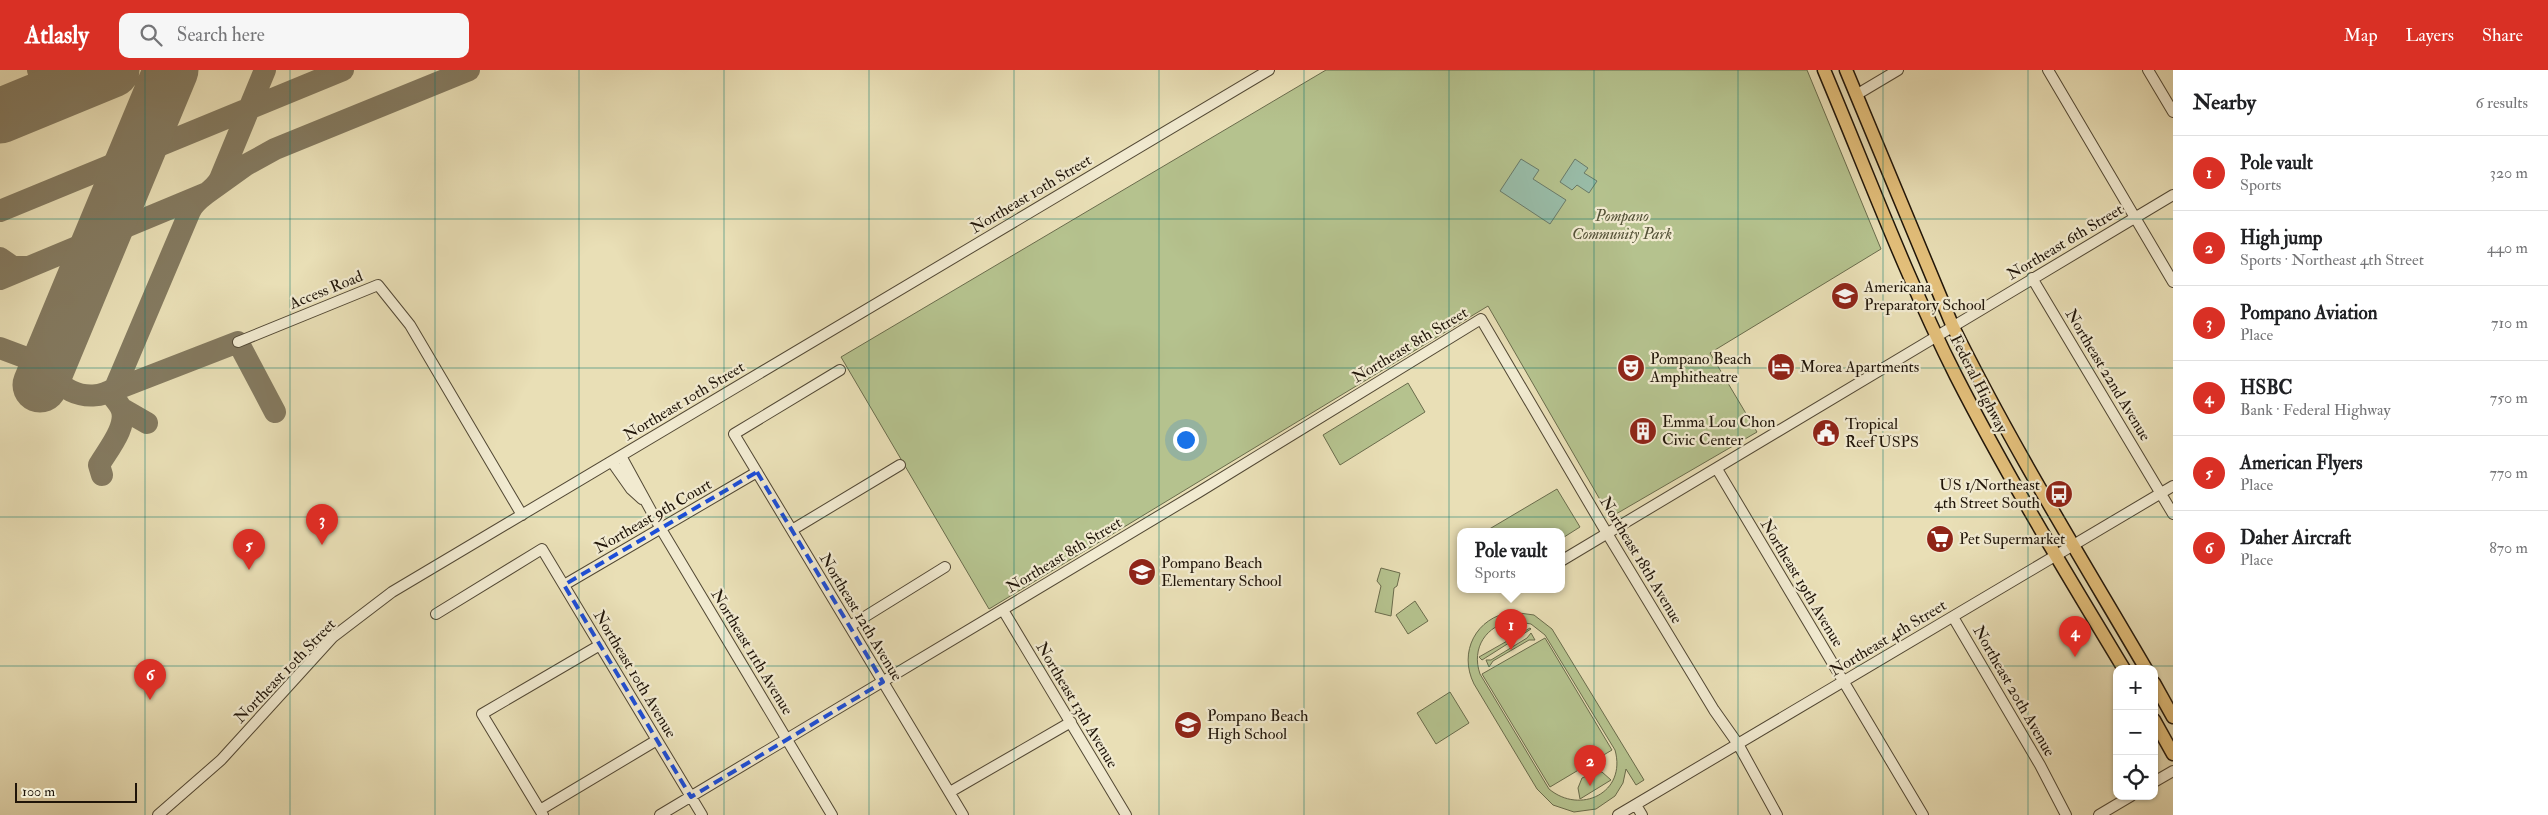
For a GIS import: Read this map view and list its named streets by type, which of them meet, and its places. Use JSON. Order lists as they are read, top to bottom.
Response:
{
  "streets": {
    "main road": ["Federal Highway"],
    "street": [
      "Northeast 10th Street",
      "Northeast 6th Street",
      "Access Road",
      "Northeast 8th Street",
      "Northeast 22nd Avenue",
      "Northeast 9th Court",
      "Northeast 18th Avenue",
      "Northeast 19th Avenue",
      "Northeast 12th Avenue",
      "Northeast 4th Street",
      "Northeast 11th Avenue",
      "Northeast 10th Avenue",
      "Northeast 20th Avenue",
      "Northeast 13th Avenue"
    ]
  },
  "crossings": [
    ["Northeast 10th Street", "Access Road"],
    ["Northeast 10th Street", "Northeast 11th Avenue"],
    ["Northeast 6th Street", "Northeast 22nd Avenue"],
    ["Northeast 6th Street", "Federal Highway"],
    ["Northeast 6th Street", "Northeast 18th Avenue"],
    ["Northeast 6th Street", "Northeast 19th Avenue"],
    ["Northeast 8th Street", "Northeast 18th Avenue"],
    ["Northeast 8th Street", "Northeast 12th Avenue"],
    ["Northeast 8th Street", "Northeast 11th Avenue"],
    ["Northeast 8th Street", "Northeast 10th Avenue"],
    ["Northeast 8th Street", "Northeast 13th Avenue"],
    ["Northeast 22nd Avenue", "Northeast 4th Street"],
    ["Federal Highway", "Northeast 4th Street"],
    ["Northeast 9th Court", "Northeast 12th Avenue"],
    ["Northeast 9th Court", "Northeast 11th Avenue"],
    ["Northeast 9th Court", "Northeast 10th Avenue"],
    ["Northeast 18th Avenue", "Northeast 4th Street"],
    ["Northeast 19th Avenue", "Northeast 4th Street"],
    ["Northeast 4th Street", "Northeast 20th Avenue"]
  ],
  "parks": ["Pompano Community Park"],
  "places": {
    "school or university": ["Americana Preparatory School", "Pompano Beach Elementary School", "Pompano Beach High School"],
    "hotel": ["Morea Apartments"],
    "theatre": ["Pompano Beach Amphitheatre"],
    "building": ["Emma Lou Chon Civic Center"],
    "public building": ["Tropical Reef USPS"],
    "bus stop": ["US 1/Northeast 4th Street South"],
    "supermarket": ["Pet Supermarket"]
  },
  "scale_bar": "100 m",
  "page": {
    "header": "Atlasly",
    "search": "Search here",
    "nav": ["Map", "Layers", "Share"],
    "heading": ["Nearby", "6 results"],
    "list": [
      {
        "mark": "1",
        "name": "Pole vault",
        "note": "Sports",
        "value": "320 m"
      },
      {
        "mark": "2",
        "name": "High jump",
        "note": "Sports · Northeast 4th Street",
        "value": "440 m"
      },
      {
        "mark": "3",
        "name": "Pompano Aviation",
        "note": "Place",
        "value": "710 m"
      },
      {
        "mark": "4",
        "name": "HSBC",
        "note": "Bank · Federal Highway",
        "value": "750 m"
      },
      {
        "mark": "5",
        "name": "American Flyers",
        "note": "Place",
        "value": "770 m"
      },
      {
        "mark": "6",
        "name": "Daher Aircraft",
        "note": "Place",
        "value": "870 m"
      }
    ],
    "pins": [
      "3",
      "5",
      "1",
      "4",
      "6",
      "2"
    ],
    "popup": ["Pole vault", "Sports"],
    "map_buttons": ["+", "−"],
    "scale": "100 m"
  }
}
